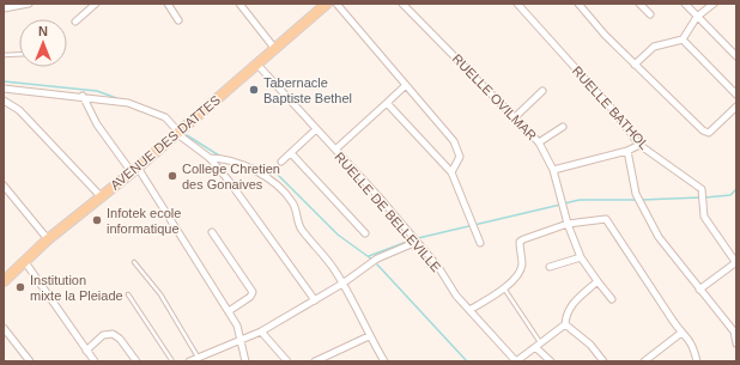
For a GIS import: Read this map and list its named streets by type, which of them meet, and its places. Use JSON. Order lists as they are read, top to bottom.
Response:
{
  "streets": {
    "main road": ["AVENUE DES DATTES"],
    "street": ["RUELLE OVILMAR", "RUELLE BATHOL", "RUELLE DE BELLEVILLE"]
  },
  "crossings": [
    ["AVENUE DES DATTES", "RUELLE DE BELLEVILLE"]
  ],
  "places": [
    "Tabernacle Baptiste Bethel",
    "College Chretien des Gonaives",
    "Infotek ecole informatique",
    "Institution mixte la Pleiade"
  ],
  "north": "top"
}
